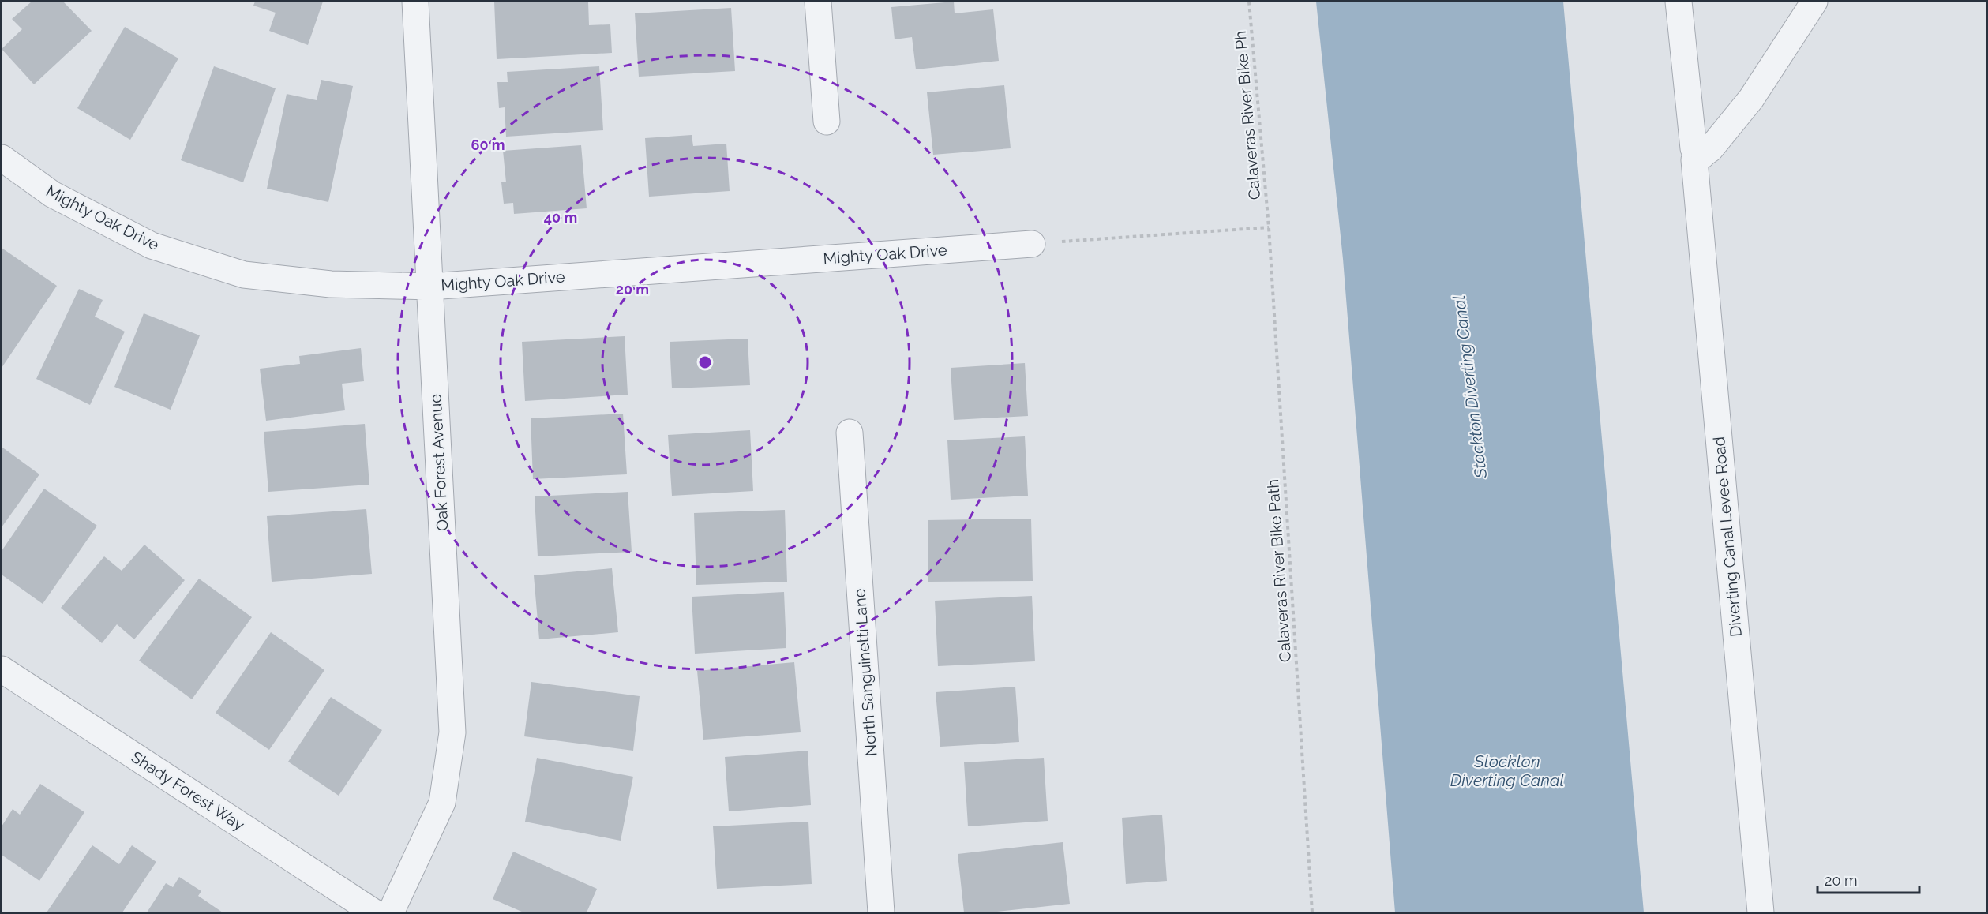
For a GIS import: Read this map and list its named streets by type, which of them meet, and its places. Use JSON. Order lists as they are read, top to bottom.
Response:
{
  "streets": {
    "street": [
      "Mighty Oak Drive",
      "Oak Forest Avenue",
      "Diverting Canal Levee Road",
      "North Sanguinetti Lane",
      "Shady Forest Way"
    ],
    "path": ["Calaveras River Bike Ph", "Calaveras River Bike Path"]
  },
  "crossings": [
    ["Calaveras River Bike Ph", "Calaveras River Bike Path"],
    ["Mighty Oak Drive", "Oak Forest Avenue"]
  ],
  "water": ["Stockton Diverting Canal"],
  "scale_bar": "20 m",
  "rings": ["60 m", "40 m", "20 m"]
}
